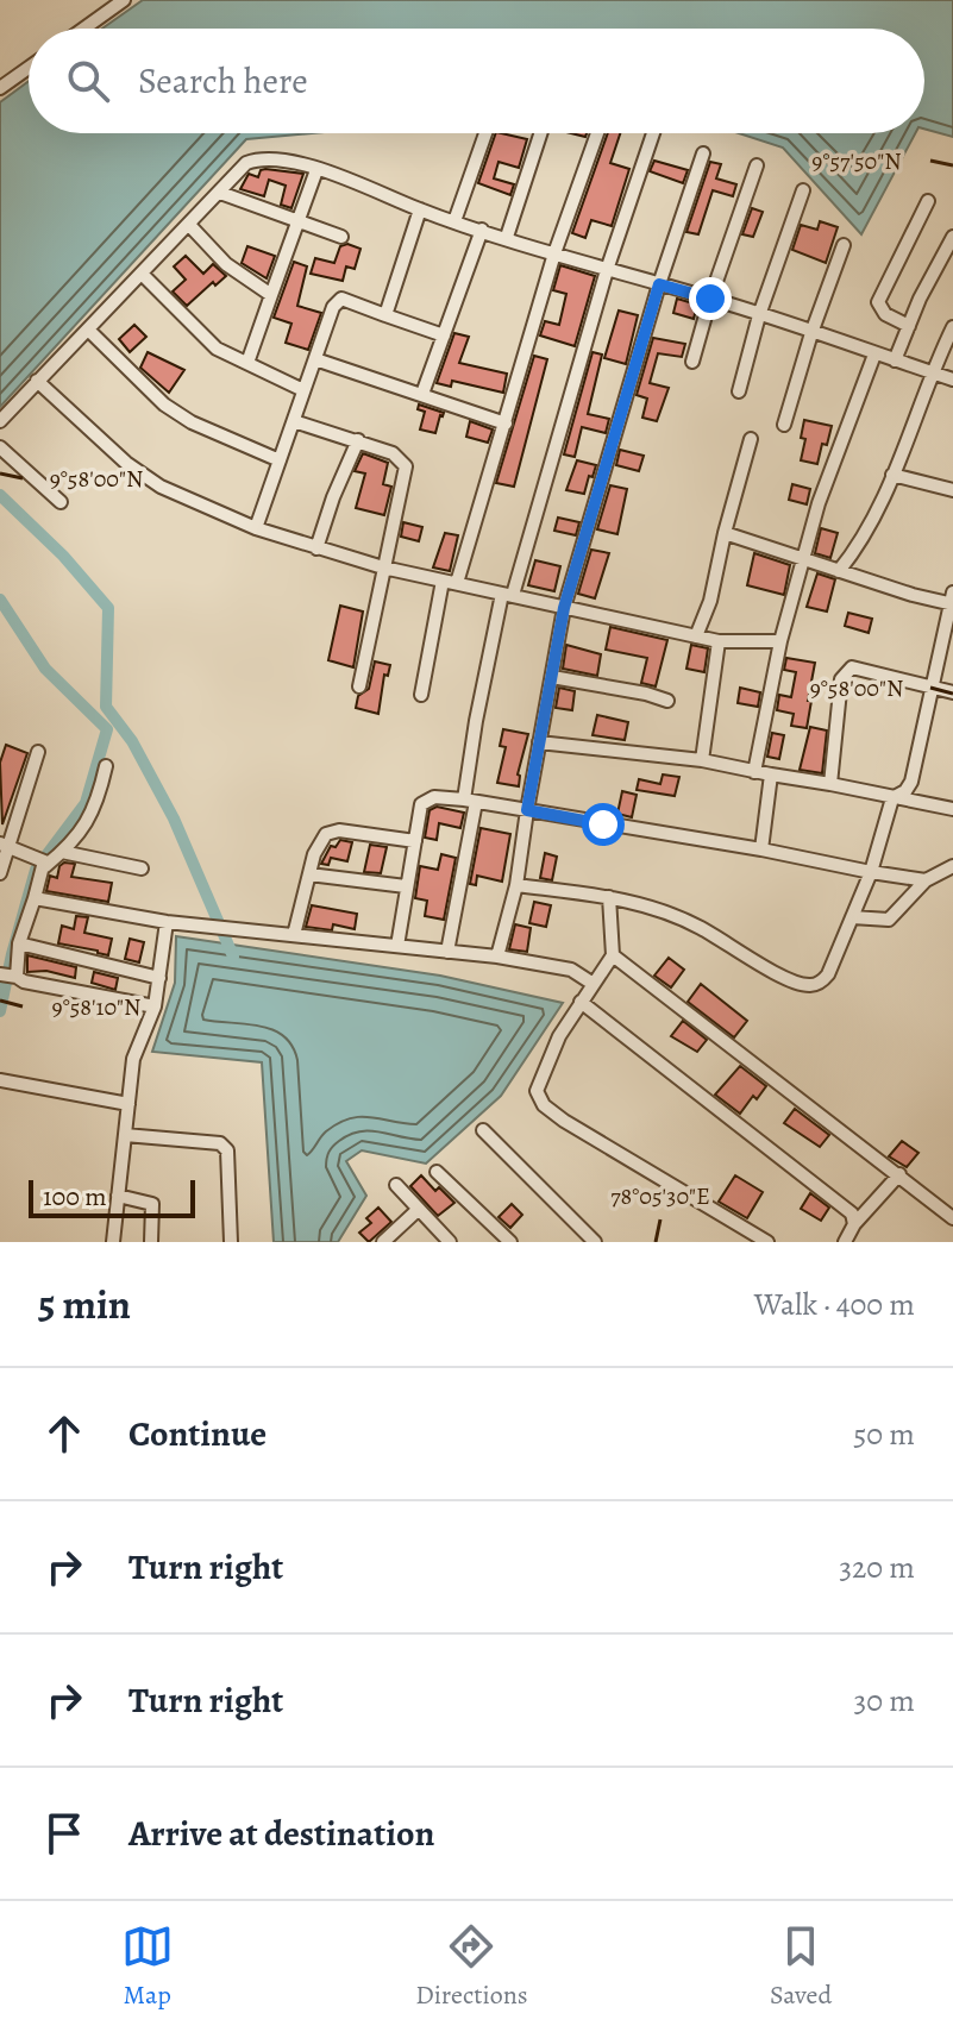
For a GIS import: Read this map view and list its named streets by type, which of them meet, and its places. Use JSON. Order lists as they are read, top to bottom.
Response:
{
  "scale_bar": "100 m",
  "page": {
    "search": "Search here",
    "scale": "100 m",
    "heading": ["5 min", "Walk · 400 m"],
    "list": [
      ["Continue", "50 m"],
      ["Turn right", "320 m"],
      ["Turn right", "30 m"],
      "Arrive at destination"
    ],
    "nav": ["Map", "Directions", "Saved"]
  },
  "coordinates": [
    "9°57'50\"N",
    "9°58'00\"N",
    "9°58'10\"N",
    "78°05'30\"E"
  ]
}
